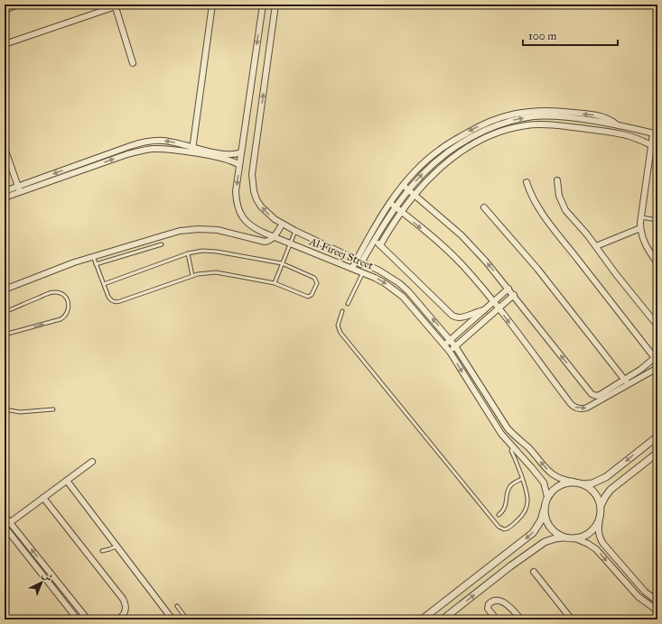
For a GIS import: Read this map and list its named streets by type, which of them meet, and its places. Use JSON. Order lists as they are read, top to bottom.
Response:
{
  "streets": {
    "street": ["Al Fireej Street"]
  },
  "scale_bar": "100 m",
  "north": "top right"
}
